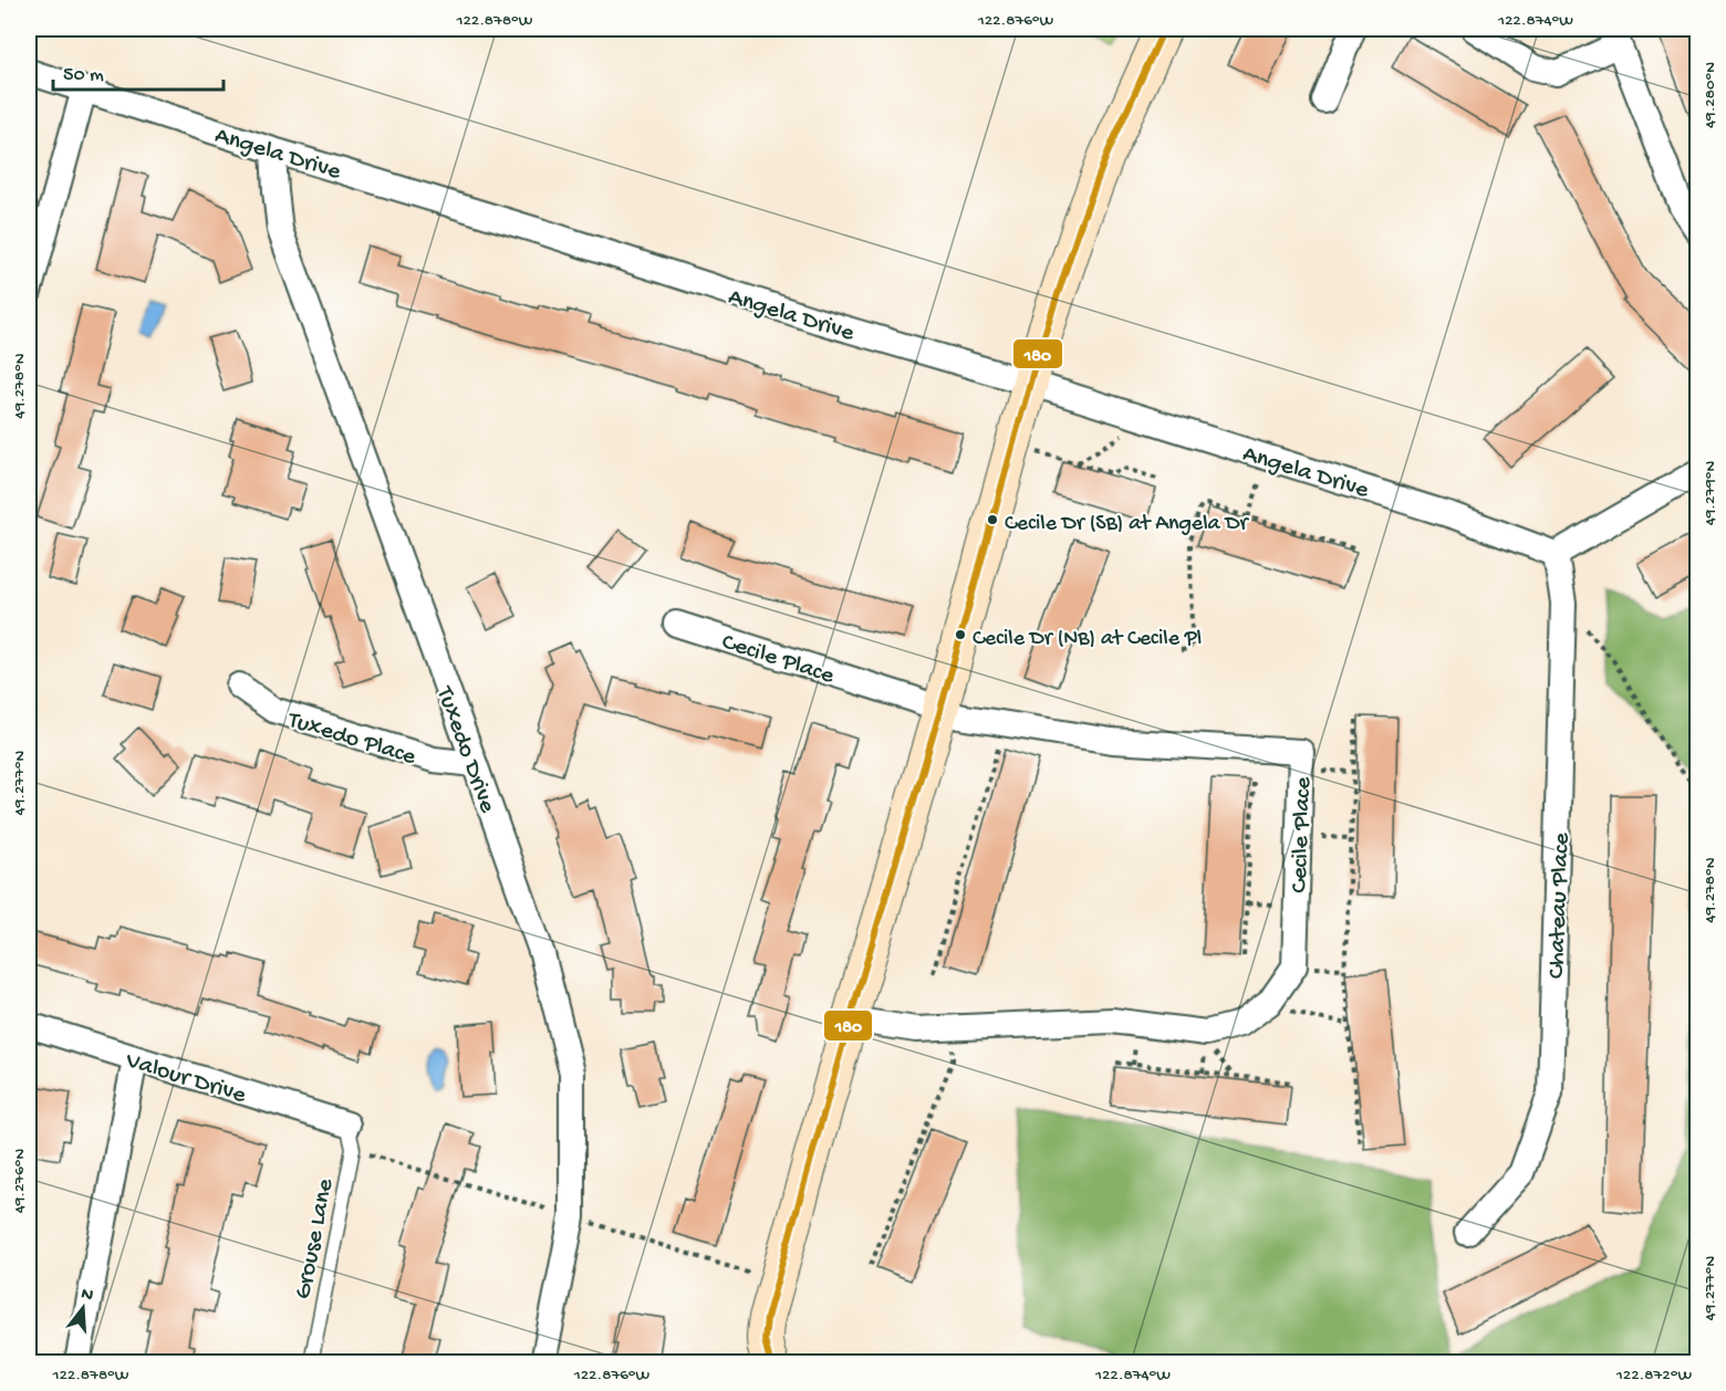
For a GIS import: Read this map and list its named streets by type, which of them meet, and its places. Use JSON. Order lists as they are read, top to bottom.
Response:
{
  "streets": {
    "street": [
      "Angela Drive",
      "Cecile Place",
      "Tuxedo Place",
      "Tuxedo Drive",
      "Chateau Place",
      "Valour Drive"
    ],
    "lane": ["Grouse Lane"]
  },
  "crossings": [
    ["Angela Drive", "Tuxedo Drive"],
    ["Angela Drive", "Chateau Place"],
    ["Tuxedo Place", "Tuxedo Drive"],
    ["Valour Drive", "Grouse Lane"]
  ],
  "places": ["Cecile Dr (SB) at Angela Dr", "Cecile Dr (NB) at Cecile Pl"],
  "lines": ["transit line 180"],
  "scale_bar": "50 m",
  "north": "top",
  "coordinates": [
    "122.878°W",
    "122.876°W",
    "122.874°W",
    "49.280°N",
    "49.278°N",
    "49.279°N",
    "49.277°N",
    "49.276°N",
    "122.872°W"
  ]
}
